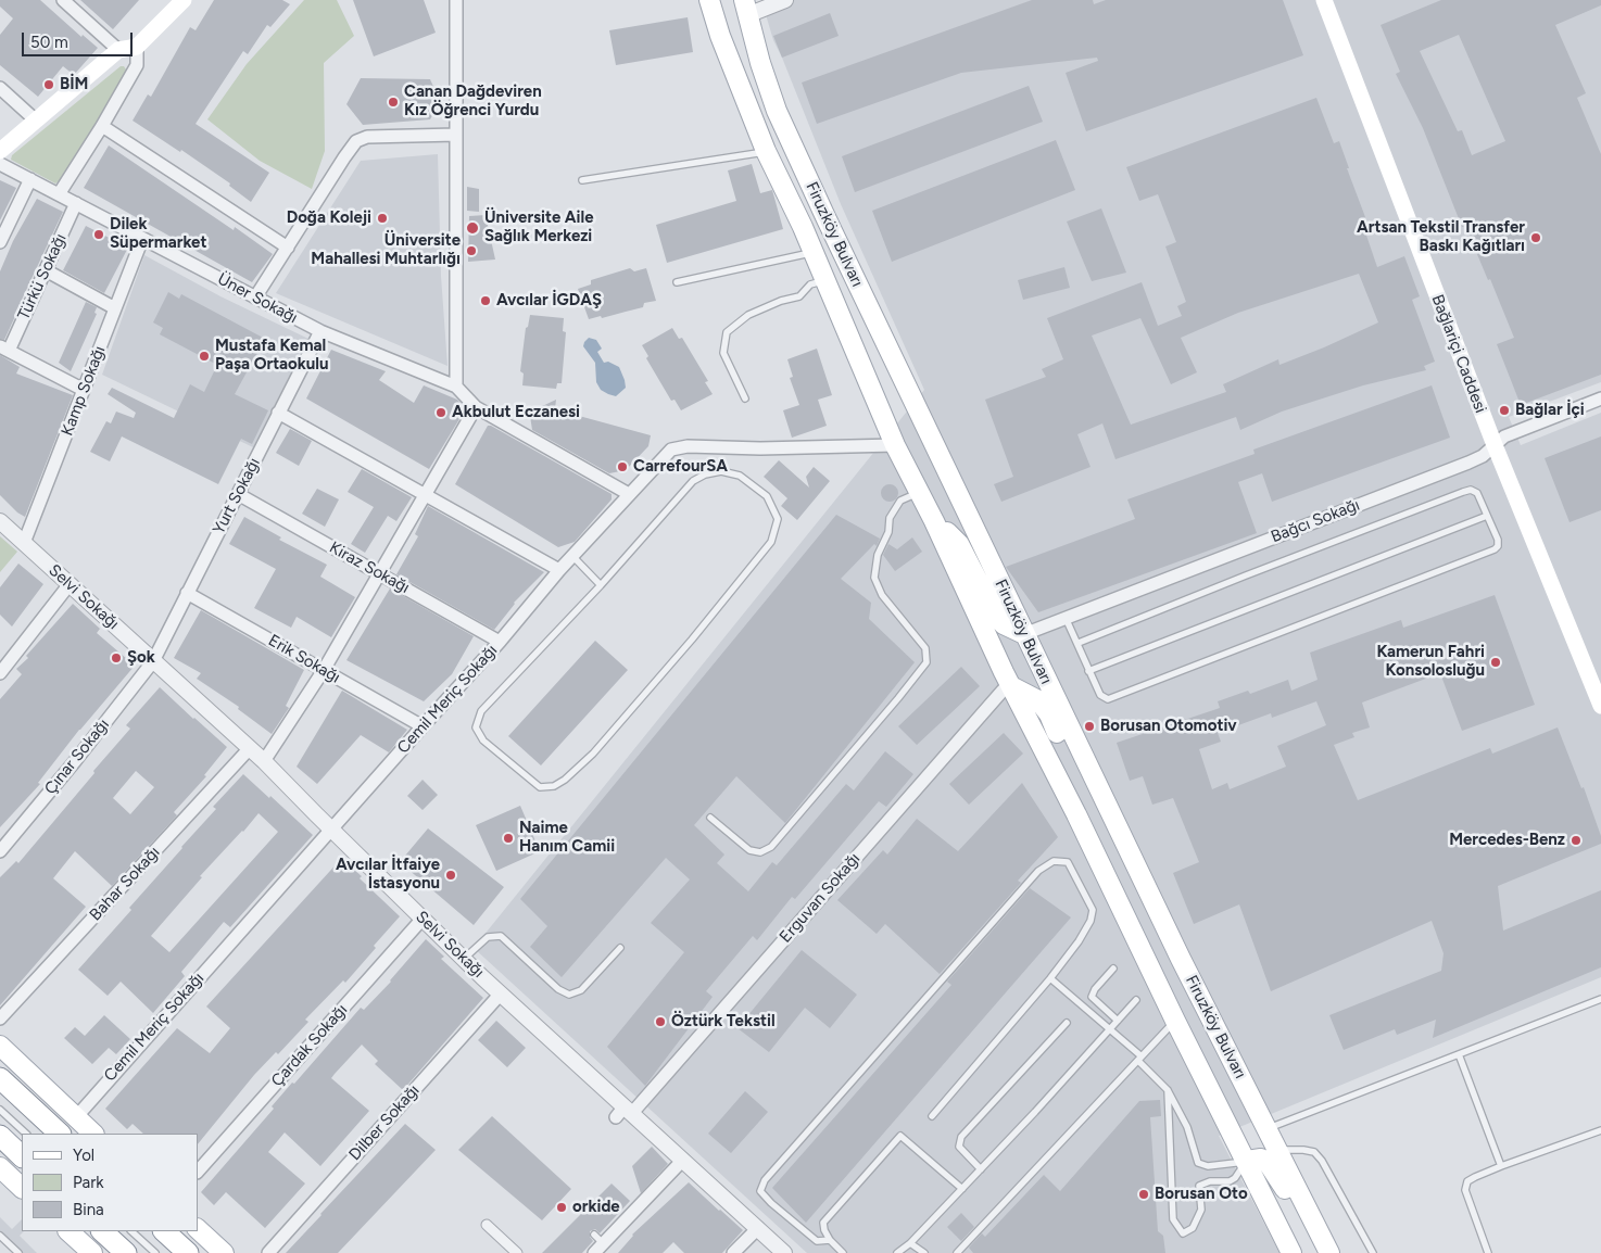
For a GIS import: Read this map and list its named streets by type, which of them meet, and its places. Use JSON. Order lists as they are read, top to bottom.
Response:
{
  "streets": {
    "main road": ["Firuzköy Bulvarı", "Bağlariçi Caddesi"],
    "street": [
      "Türkü Sokağı",
      "Üner Sokağı",
      "Kamp Sokağı",
      "Yurt Sokağı",
      "Bağcı Sokağı",
      "Kiraz Sokağı",
      "Selvi Sokağı",
      "Erik Sokağı",
      "Cemil Meriç Sokağı",
      "Çınar Sokağı",
      "Bahar Sokağı",
      "Erguvan Sokağı",
      "Çardak Sokağı",
      "Dilber Sokağı"
    ]
  },
  "crossings": [
    ["Firuzköy Bulvarı", "Bağcı Sokağı"],
    ["Firuzköy Bulvarı", "Cemil Meriç Sokağı"],
    ["Firuzköy Bulvarı", "Erguvan Sokağı"],
    ["Türkü Sokağı", "Üner Sokağı"],
    ["Üner Sokağı", "Kamp Sokağı"],
    ["Üner Sokağı", "Yurt Sokağı"],
    ["Üner Sokağı", "Cemil Meriç Sokağı"],
    ["Bağlariçi Caddesi", "Bağcı Sokağı"],
    ["Kamp Sokağı", "Selvi Sokağı"],
    ["Yurt Sokağı", "Kiraz Sokağı"],
    ["Yurt Sokağı", "Selvi Sokağı"],
    ["Yurt Sokağı", "Erik Sokağı"],
    ["Yurt Sokağı", "Çınar Sokağı"],
    ["Kiraz Sokağı", "Cemil Meriç Sokağı"],
    ["Selvi Sokağı", "Cemil Meriç Sokağı"],
    ["Selvi Sokağı", "Çınar Sokağı"],
    ["Selvi Sokağı", "Bahar Sokağı"],
    ["Selvi Sokağı", "Erguvan Sokağı"],
    ["Selvi Sokağı", "Çardak Sokağı"],
    ["Selvi Sokağı", "Dilber Sokağı"],
    ["Erik Sokağı", "Cemil Meriç Sokağı"]
  ],
  "places": [
    "BİM",
    "Canan Dağdeviren Kız Öğrenci Yurdu",
    "Doğa Koleji",
    "Üniversite Aile Sağlık Merkezi",
    "Dilek Süpermarket",
    "Artsan Tekstil Transfer Baskı Kağıtları",
    "Üniversite Mahallesi Muhtarlığı",
    "Avcılar İGDAŞ",
    "Mustafa Kemal Paşa Ortaokulu",
    "Bağlar İçi",
    "Akbulut Eczanesi",
    "CarrefourSA",
    "Şok",
    "Kamerun Fahri Konsolosluğu",
    "Borusan Otomotiv",
    "Naime Hanım Camii",
    "Mercedes-Benz",
    "Avcılar İtfaiye İstasyonu",
    "Öztürk Tekstil",
    "Borusan Oto",
    "orkide"
  ],
  "legend": ["Yol", "Park", "Bina"],
  "scale_bar": "50 m"
}
